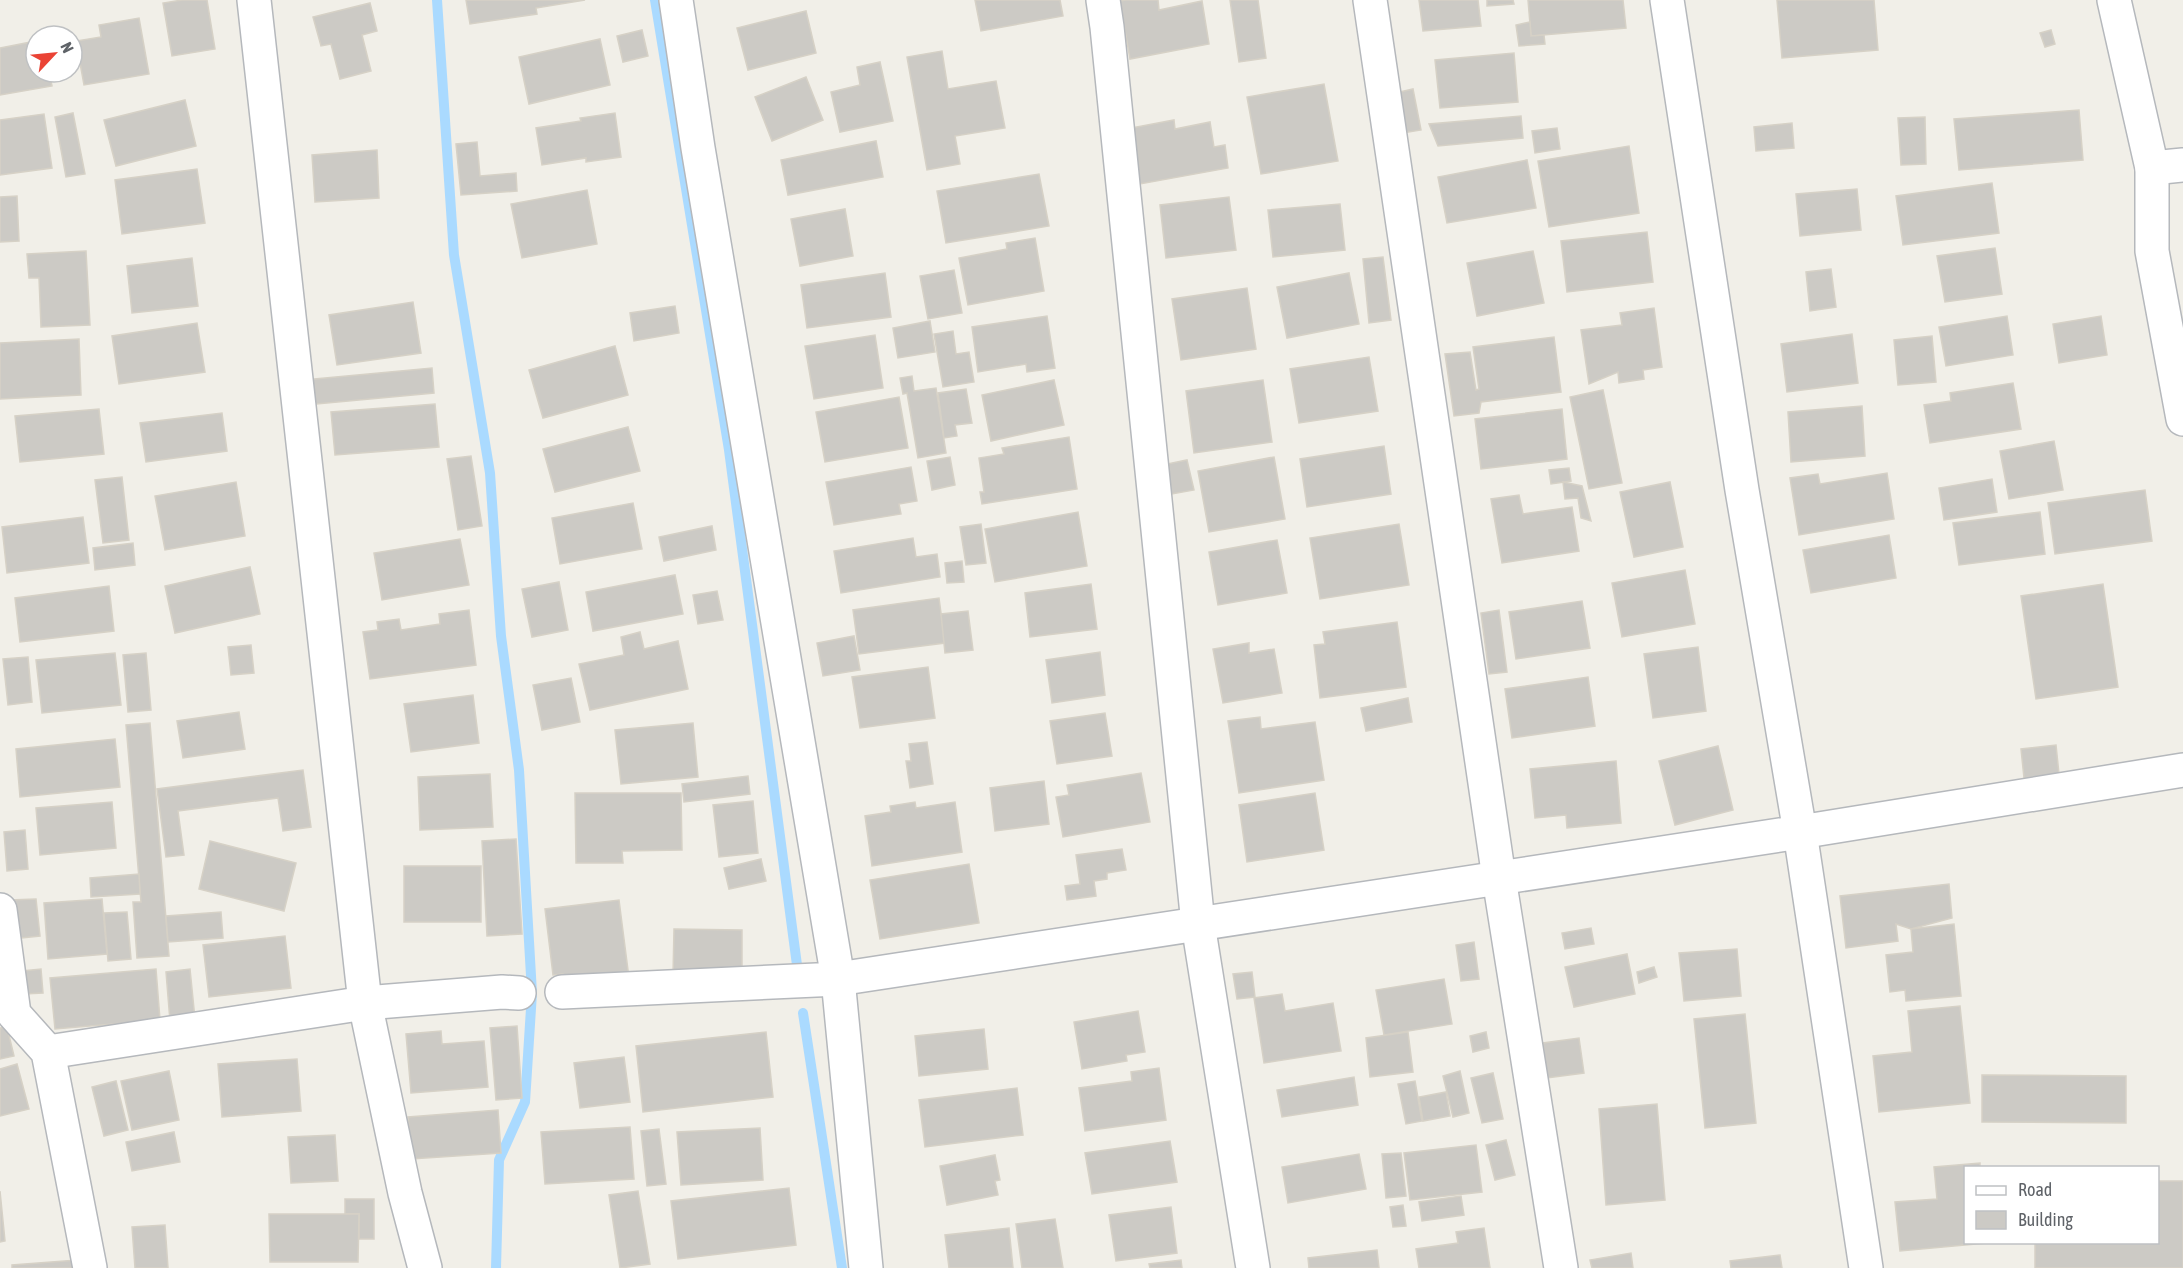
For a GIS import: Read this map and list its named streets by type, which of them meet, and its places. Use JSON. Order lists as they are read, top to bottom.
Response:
{
  "legend": ["Road", "Building"],
  "north": "top right"
}
